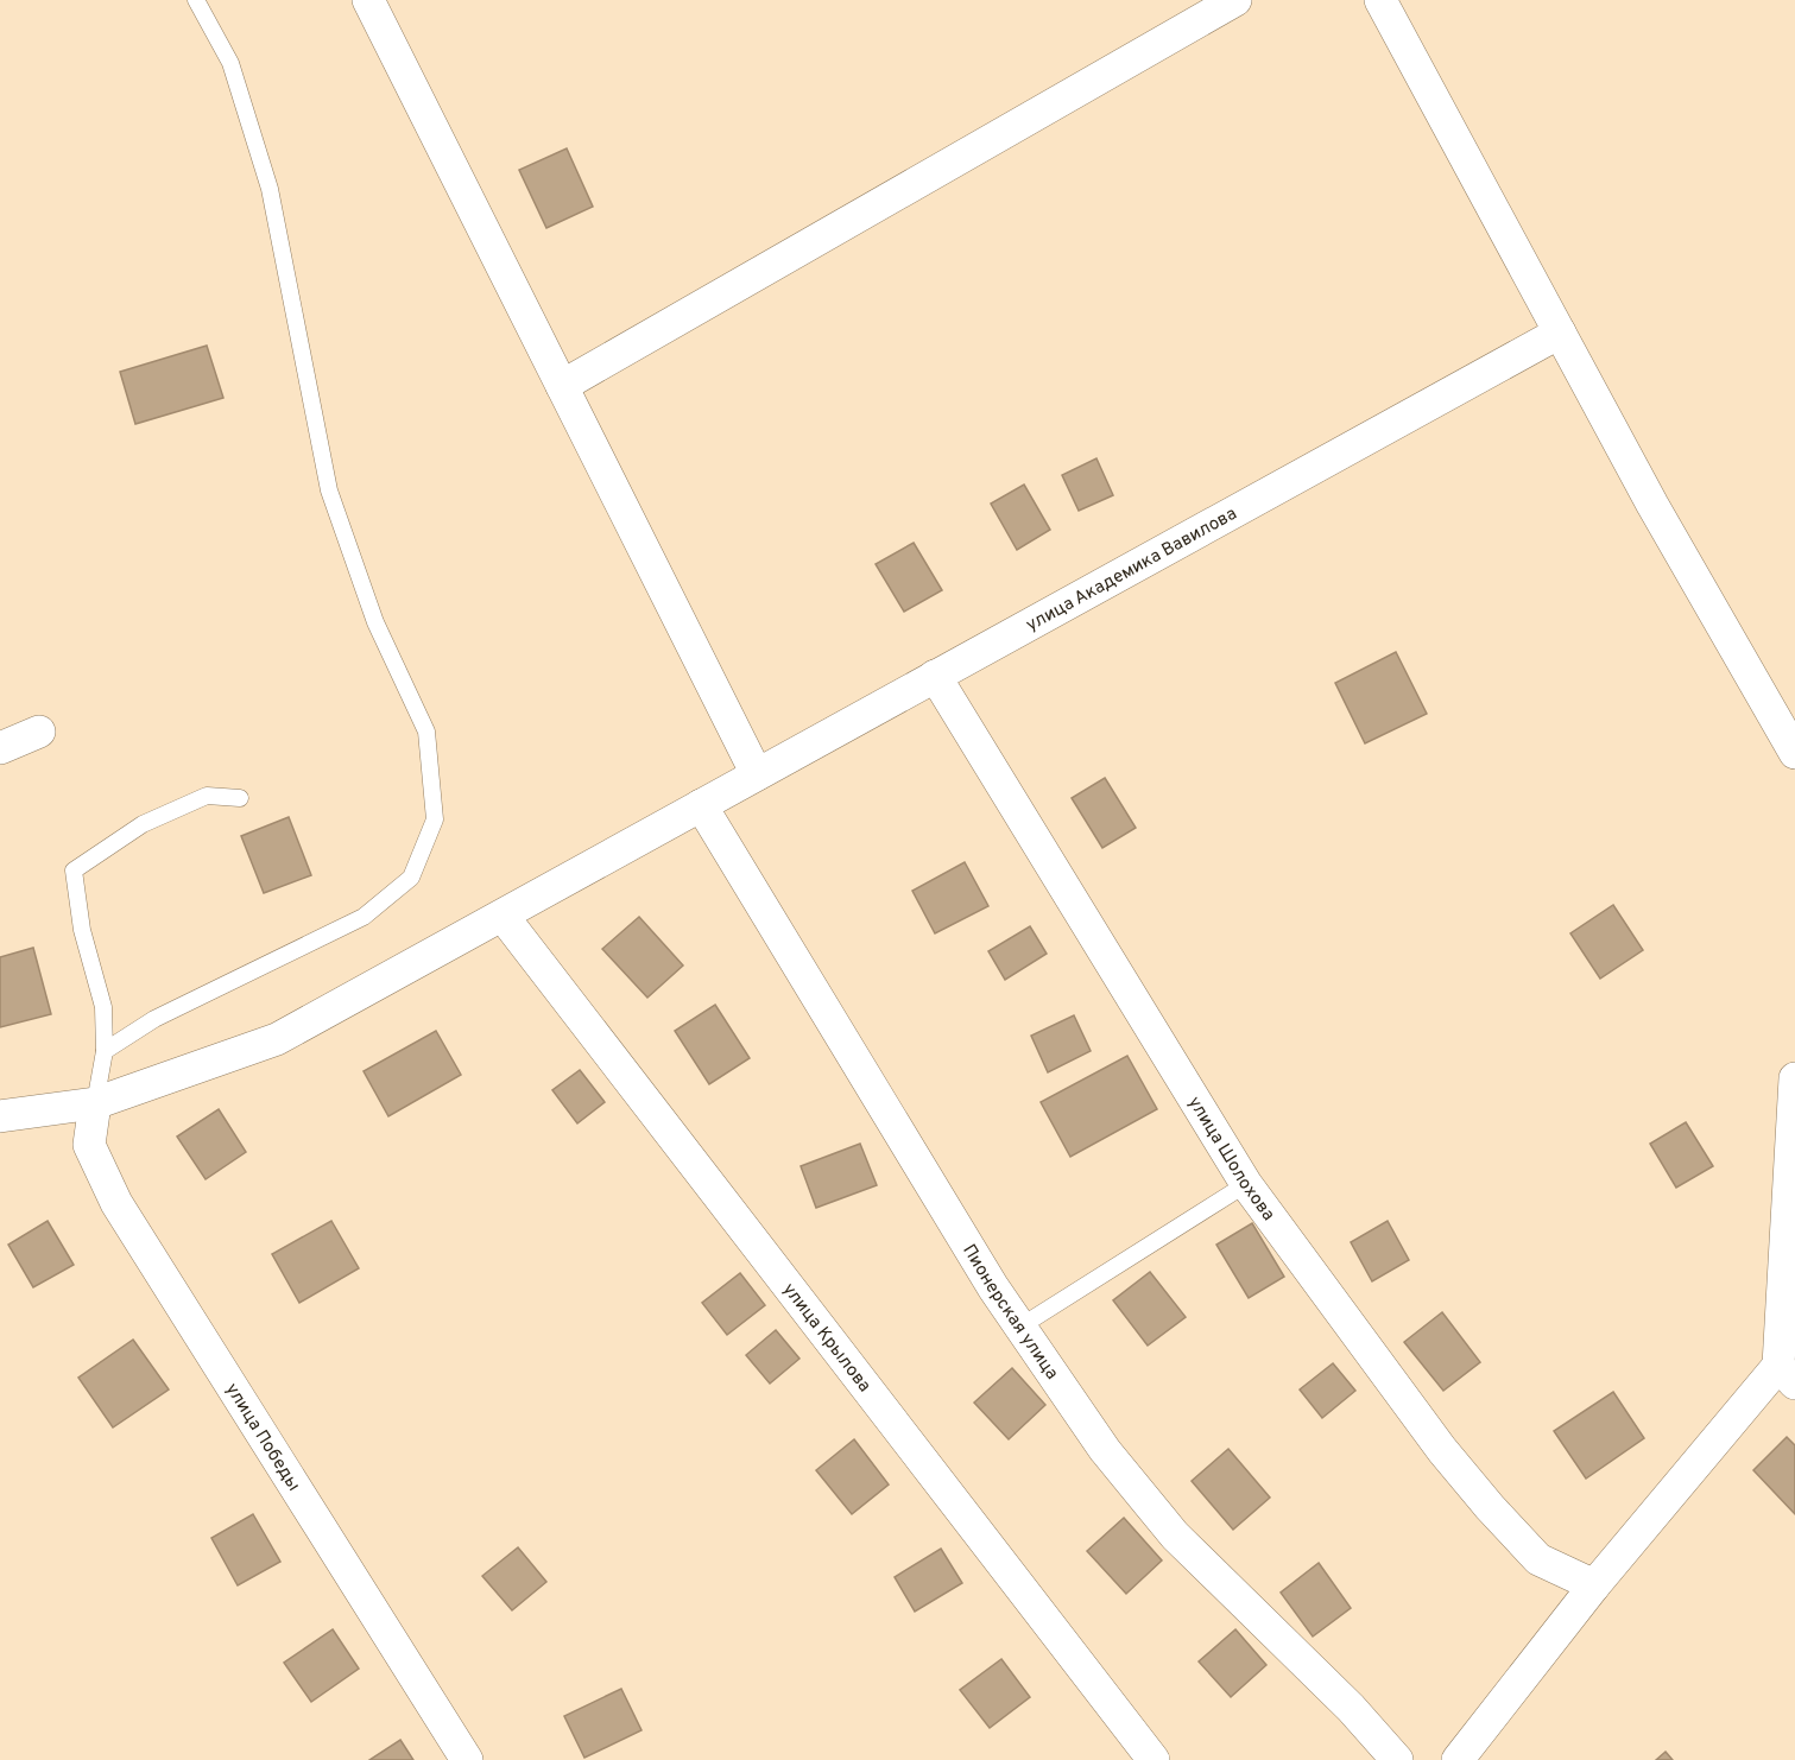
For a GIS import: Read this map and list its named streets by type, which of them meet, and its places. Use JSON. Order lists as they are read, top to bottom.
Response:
{
  "streets": {
    "street": [
      "улица Академика Вавилова",
      "улица Шолохова",
      "Пионерская улица",
      "улица Крылова",
      "улица Победы"
    ]
  },
  "crossings": [
    ["улица Академика Вавилова", "улица Шолохова"],
    ["улица Академика Вавилова", "Пионерская улица"],
    ["улица Академика Вавилова", "улица Крылова"],
    ["улица Академика Вавилова", "улица Победы"]
  ]
}
